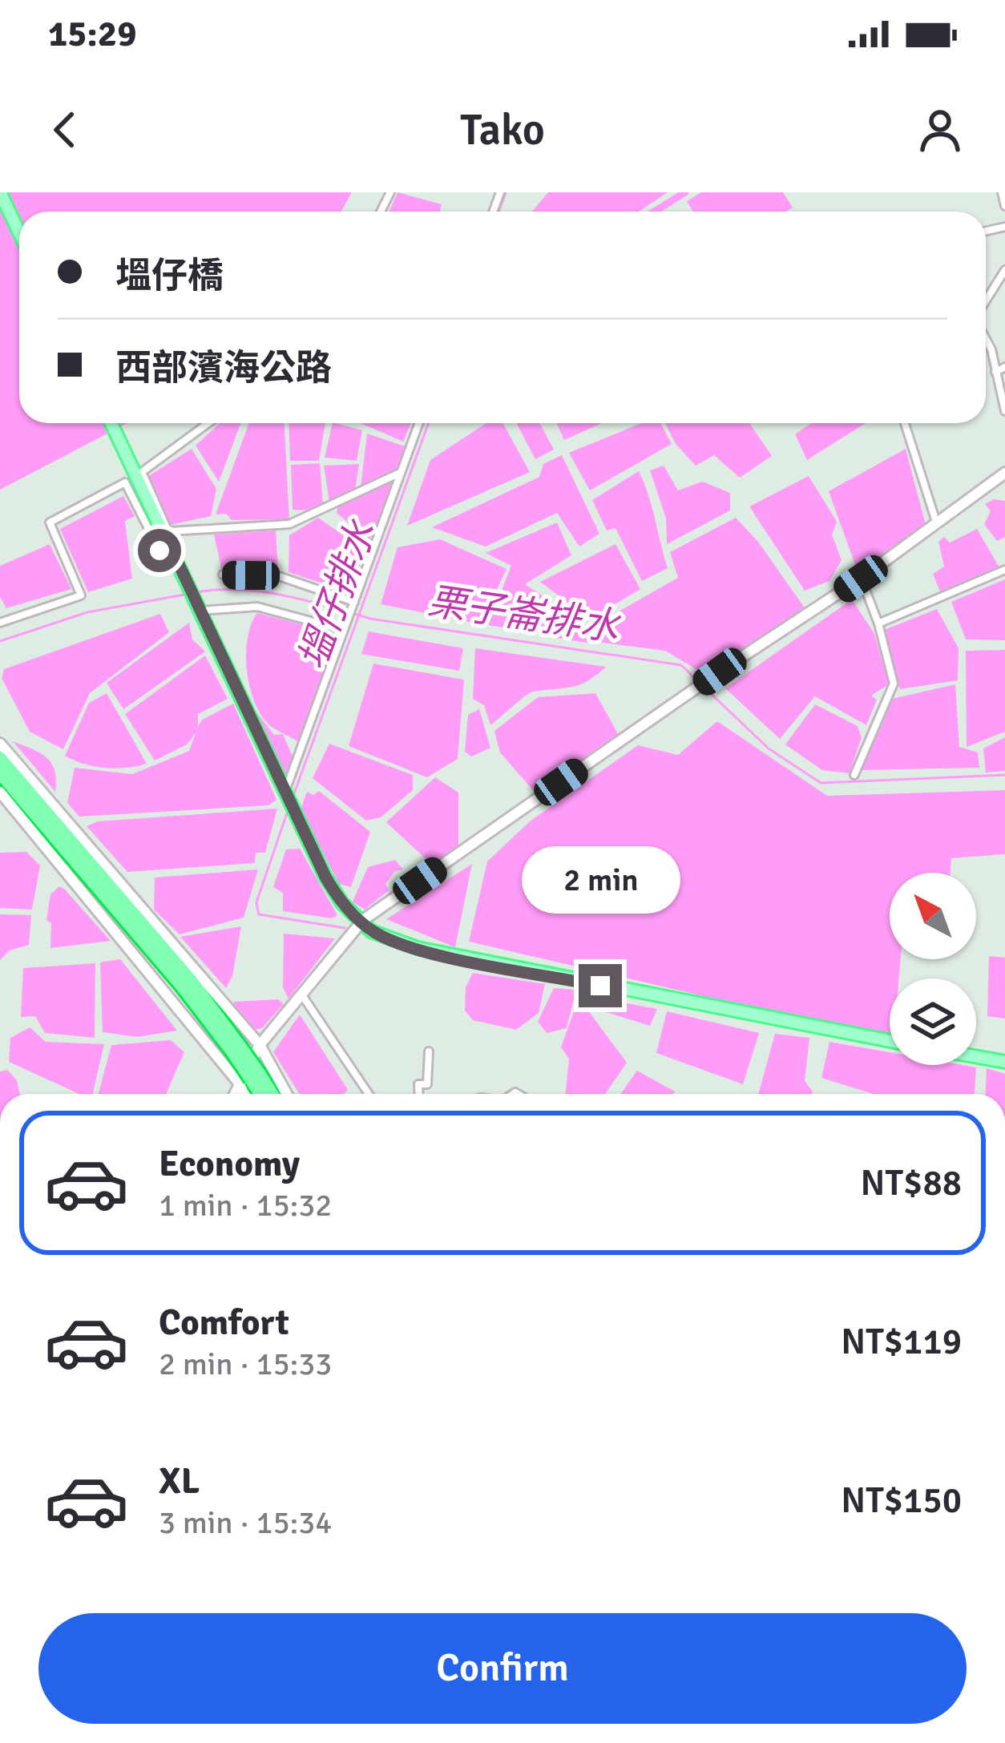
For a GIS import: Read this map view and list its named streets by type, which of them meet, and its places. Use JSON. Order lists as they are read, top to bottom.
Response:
{
  "water": ["塭仔排水", "栗子崙排水"],
  "north": "top left",
  "page": {
    "status": "15:29",
    "header": "Tako",
    "banner": ["塭仔橋", "西部濱海公路"],
    "bubble": "2 min",
    "list": [
      {
        "name": "Economy",
        "note": "1 min · 15:32",
        "value": "NT$88"
      },
      {
        "name": "Comfort",
        "note": "2 min · 15:33",
        "value": "NT$119"
      },
      {
        "name": "XL",
        "note": "3 min · 15:34",
        "value": "NT$150"
      }
    ],
    "buttons": "Confirm"
  }
}
